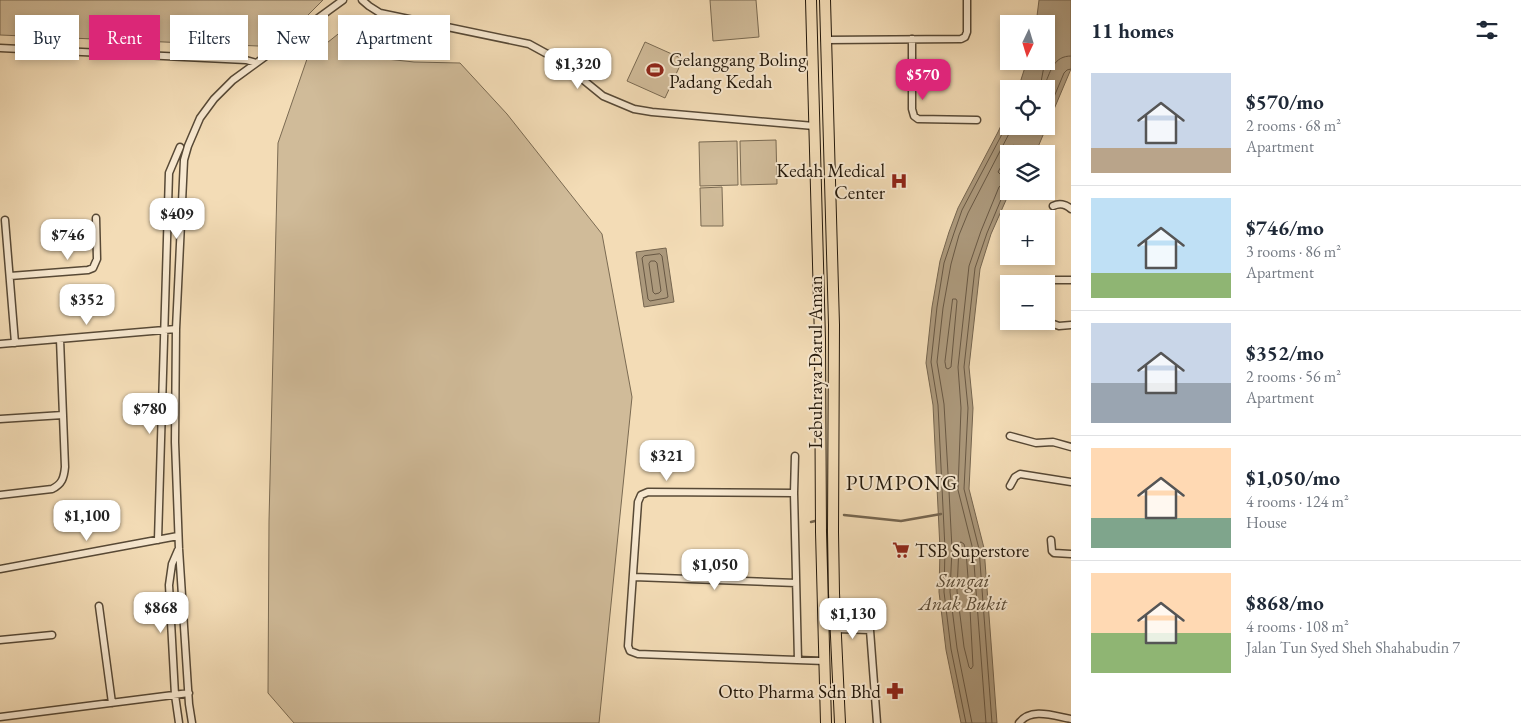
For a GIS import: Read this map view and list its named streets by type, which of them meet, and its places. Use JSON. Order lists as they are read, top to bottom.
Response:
{
  "streets": {
    "highway": ["Lebuhraya Darul Aman"]
  },
  "districts": ["PUMPONG"],
  "water": ["Sungai Anak Bukit"],
  "places": {
    "sports": ["Gelanggang Boling Padang Kedah"],
    "hospital": ["Kedah Medical Center"],
    "supermarket": ["TSB Superstore"],
    "pharmacy": ["Otto Pharma Sdn Bhd"]
  },
  "north": "bottom",
  "page": {
    "heading": "11 homes",
    "map_buttons": ["+", "−"],
    "chip": [
      "Buy",
      "Rent",
      "Filters",
      "New",
      "Apartment"
    ],
    "price": [
      "$1,320",
      "$570",
      "$409",
      "$746",
      "$352",
      "$780",
      "$321",
      "$1,100",
      "$1,050",
      "$868",
      "$1,130"
    ],
    "list": [
      {
        "name": "$570/mo",
        "note": "2 rooms · 68 m² · Apartment"
      },
      {
        "name": "$746/mo",
        "note": "3 rooms · 86 m² · Apartment"
      },
      {
        "name": "$352/mo",
        "note": "2 rooms · 56 m² · Apartment"
      },
      {
        "name": "$1,050/mo",
        "note": "4 rooms · 124 m² · House"
      },
      {
        "name": "$868/mo",
        "note": "4 rooms · 108 m² · Jalan Tun Syed Sheh Shahabudin 7"
      }
    ]
  }
}
